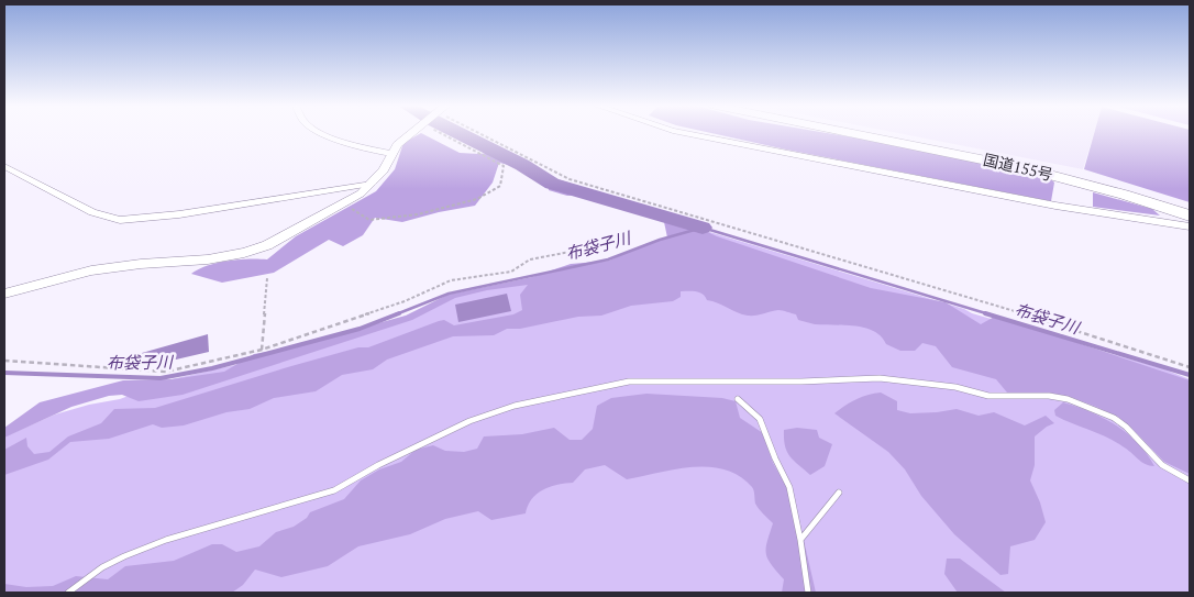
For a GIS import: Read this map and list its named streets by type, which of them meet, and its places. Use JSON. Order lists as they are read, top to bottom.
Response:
{
  "streets": {
    "highway": ["国道155号"]
  },
  "water": ["布袋子川"]
}
